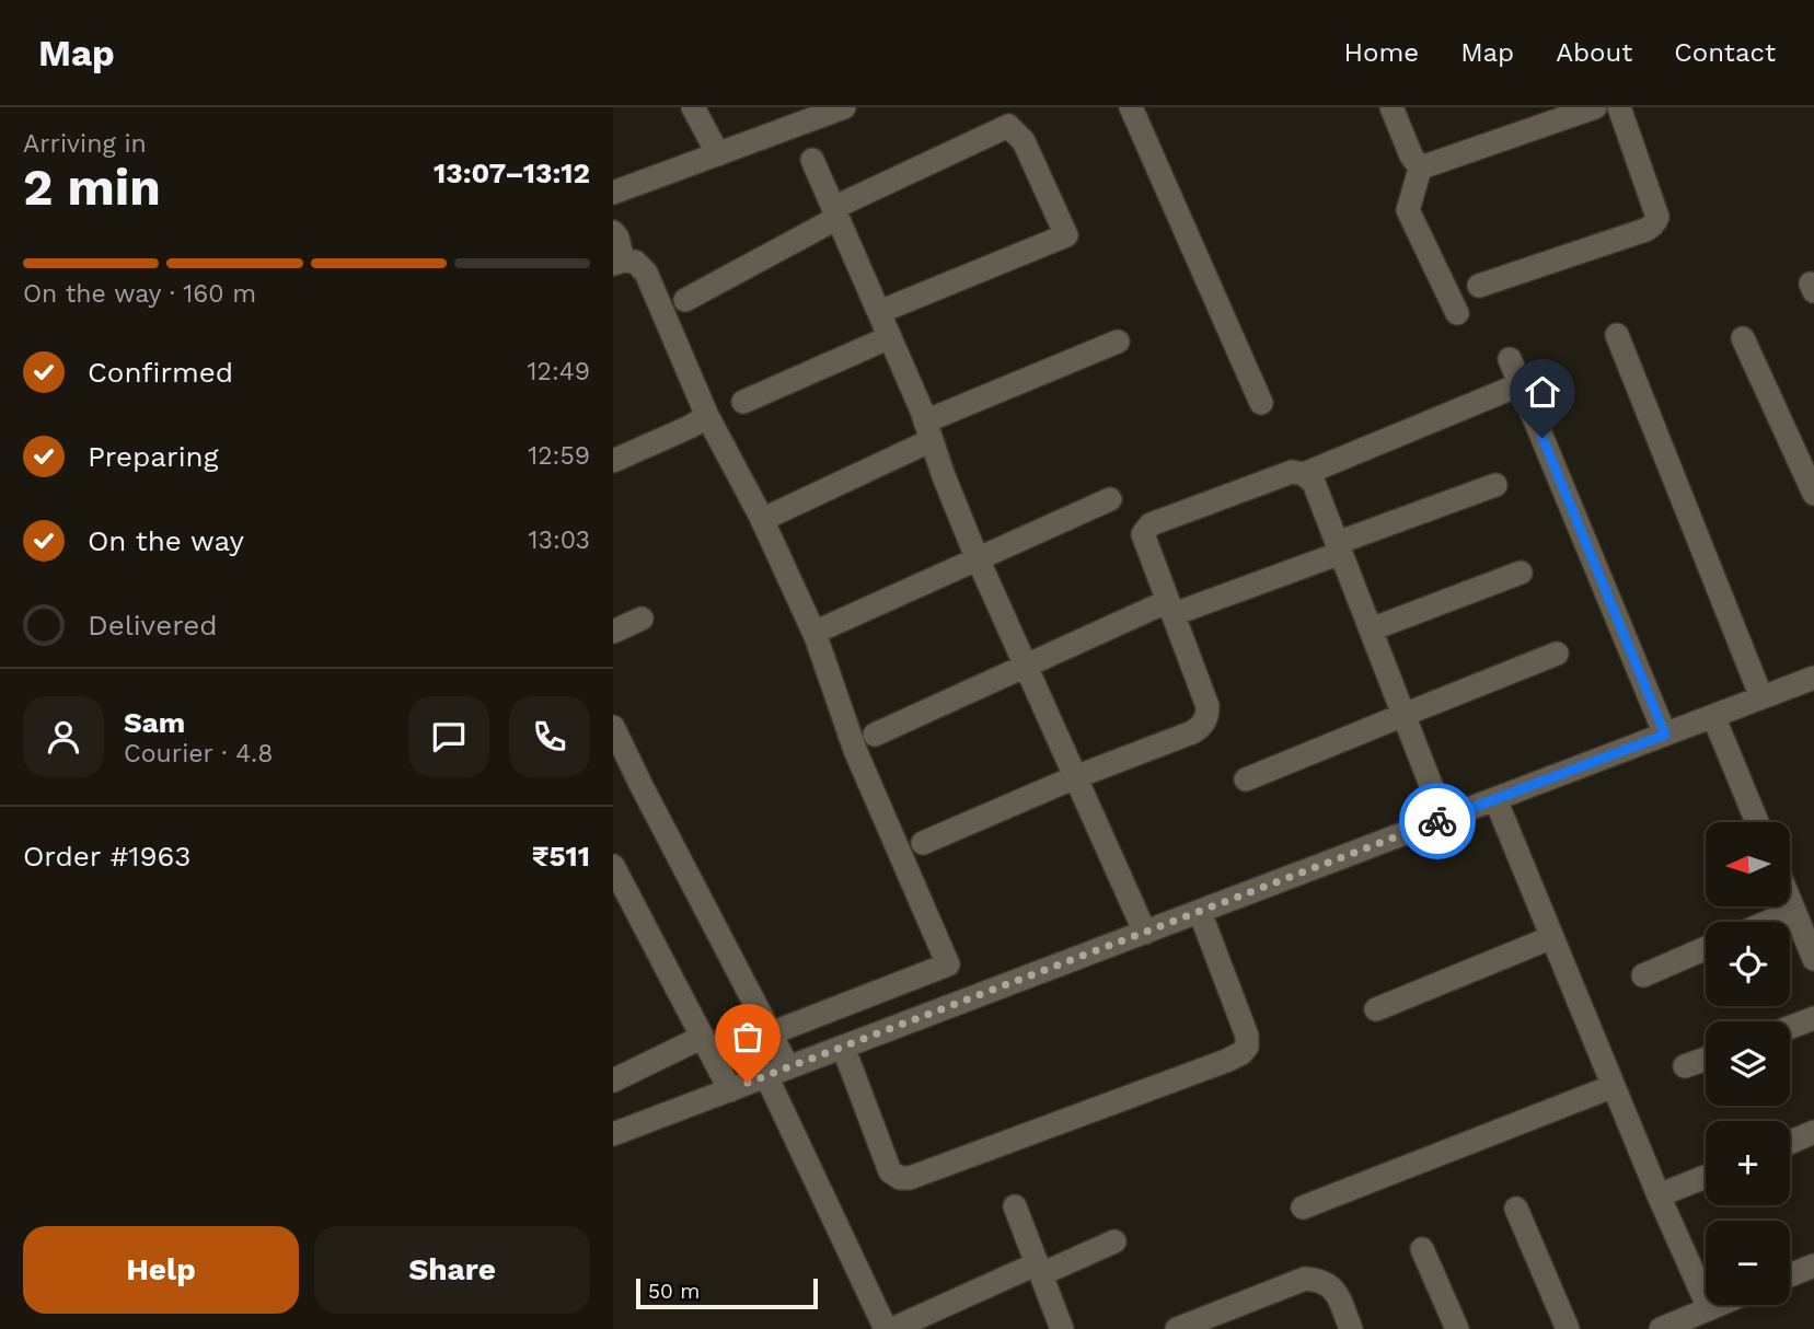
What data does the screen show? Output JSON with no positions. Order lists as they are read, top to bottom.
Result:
{
  "scale_bar": "50 m",
  "north": "left",
  "page": {
    "header": "Map",
    "nav": [
      "Home",
      "Map",
      "About",
      "Contact"
    ],
    "heading": ["2 min", "Arriving in", "13:07–13:12"],
    "panel": [
      "Sam",
      "Courier · 4.8",
      "Order #1963",
      "₹511"
    ],
    "bar": "On the way · 160 m",
    "list": [
      ["Confirmed", "12:49"],
      ["Preparing", "12:59"],
      ["On the way", "13:03"],
      "Delivered"
    ],
    "map_buttons": ["+", "−"],
    "buttons": ["Help", "Share"],
    "scale": "50 m"
  }
}
